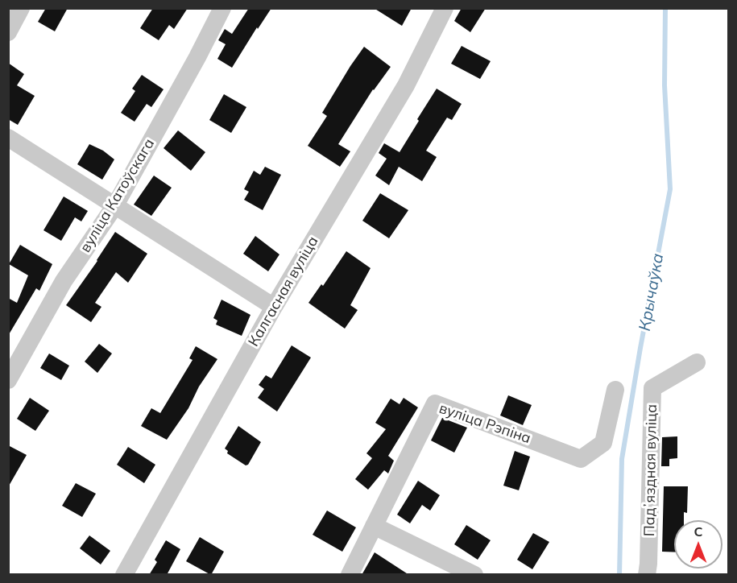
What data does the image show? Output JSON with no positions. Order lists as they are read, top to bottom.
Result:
{
  "streets": {
    "street": [
      "вуліца Катоўскага",
      "Калгасная вуліца",
      "вуліца Рэпіна",
      "Падʼяздная вуліца"
    ]
  },
  "water": ["Крычаўка"],
  "north": "top"
}
